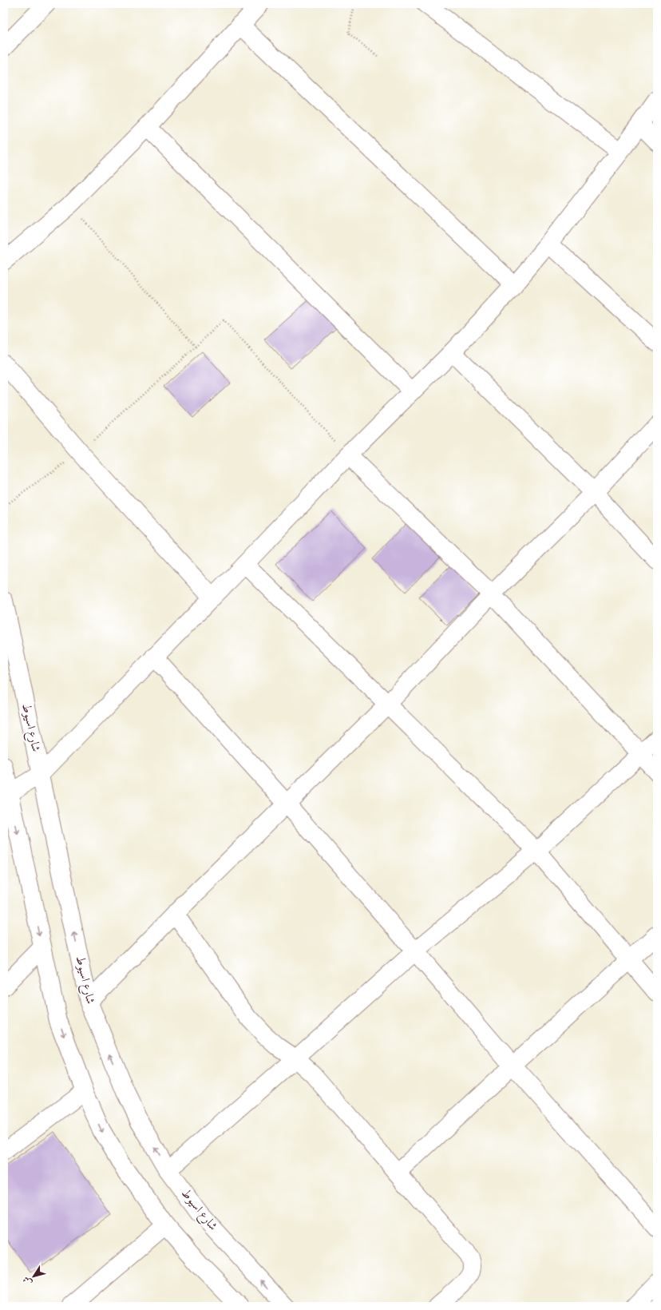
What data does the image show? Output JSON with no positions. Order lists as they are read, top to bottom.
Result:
{
  "streets": {
    "street": ["شارع اسيوط"]
  },
  "north": "bottom left"
}
